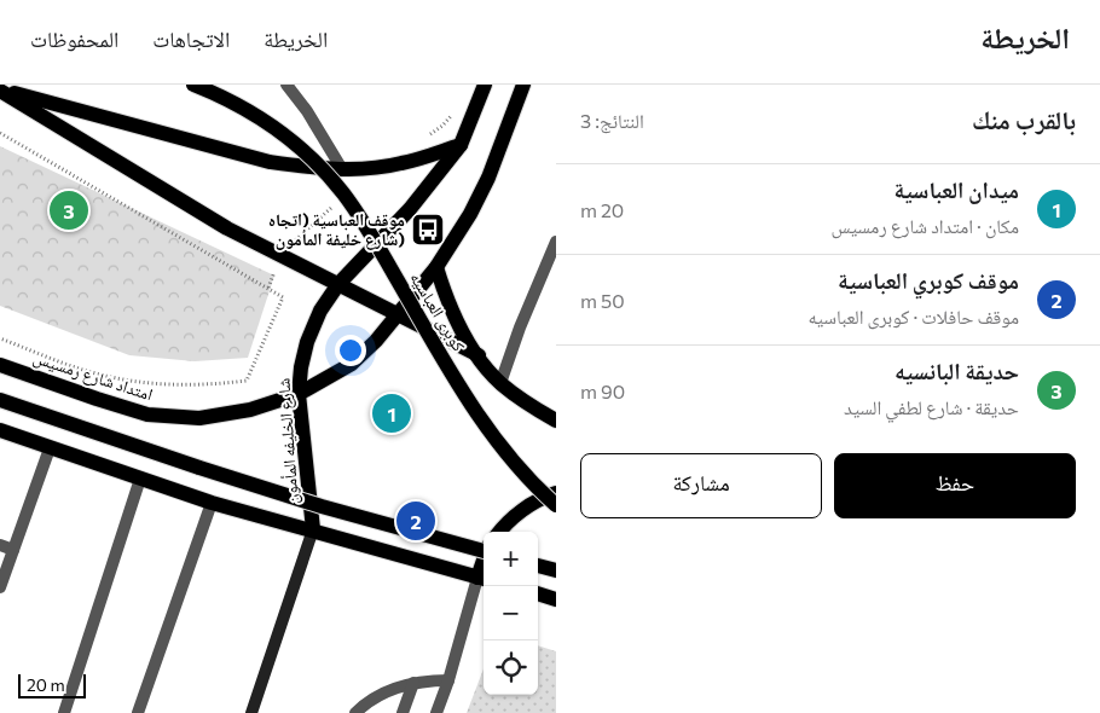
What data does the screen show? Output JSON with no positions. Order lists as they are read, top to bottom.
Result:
{
  "streets": {
    "main road": ["كوبرى العباسيه", "امتداد شارع رمسيس", "شارع الخليفه المأمون"]
  },
  "crossings": [
    ["امتداد شارع رمسيس", "شارع الخليفه المأمون"]
  ],
  "places": {
    "bus stop": ["موقف العباسية (اتجاه شارع خليفة المأمون)"]
  },
  "scale_bar": "20 m",
  "page": {
    "header": "الخريطة",
    "nav": ["الخريطة", "الاتجاهات", "المحفوظات"],
    "heading": ["بالقرب منك", "النتائج: 3"],
    "list": [
      {
        "mark": "1",
        "name": "ميدان العباسية",
        "note": "مكان · امتداد شارع رمسيس",
        "value": "20 m"
      },
      {
        "mark": "2",
        "name": "موقف كوبري العباسية",
        "note": "موقف حافلات · كوبرى العباسيه",
        "value": "50 m"
      },
      {
        "mark": "3",
        "name": "حديقة البانسيه",
        "note": "حديقة · شارع لطفي السيد",
        "value": "90 m"
      }
    ],
    "pins": ["3", "1", "2"],
    "buttons": ["حفظ", "مشاركة"],
    "map_buttons": ["+", "−"],
    "scale": "20 m"
  }
}
